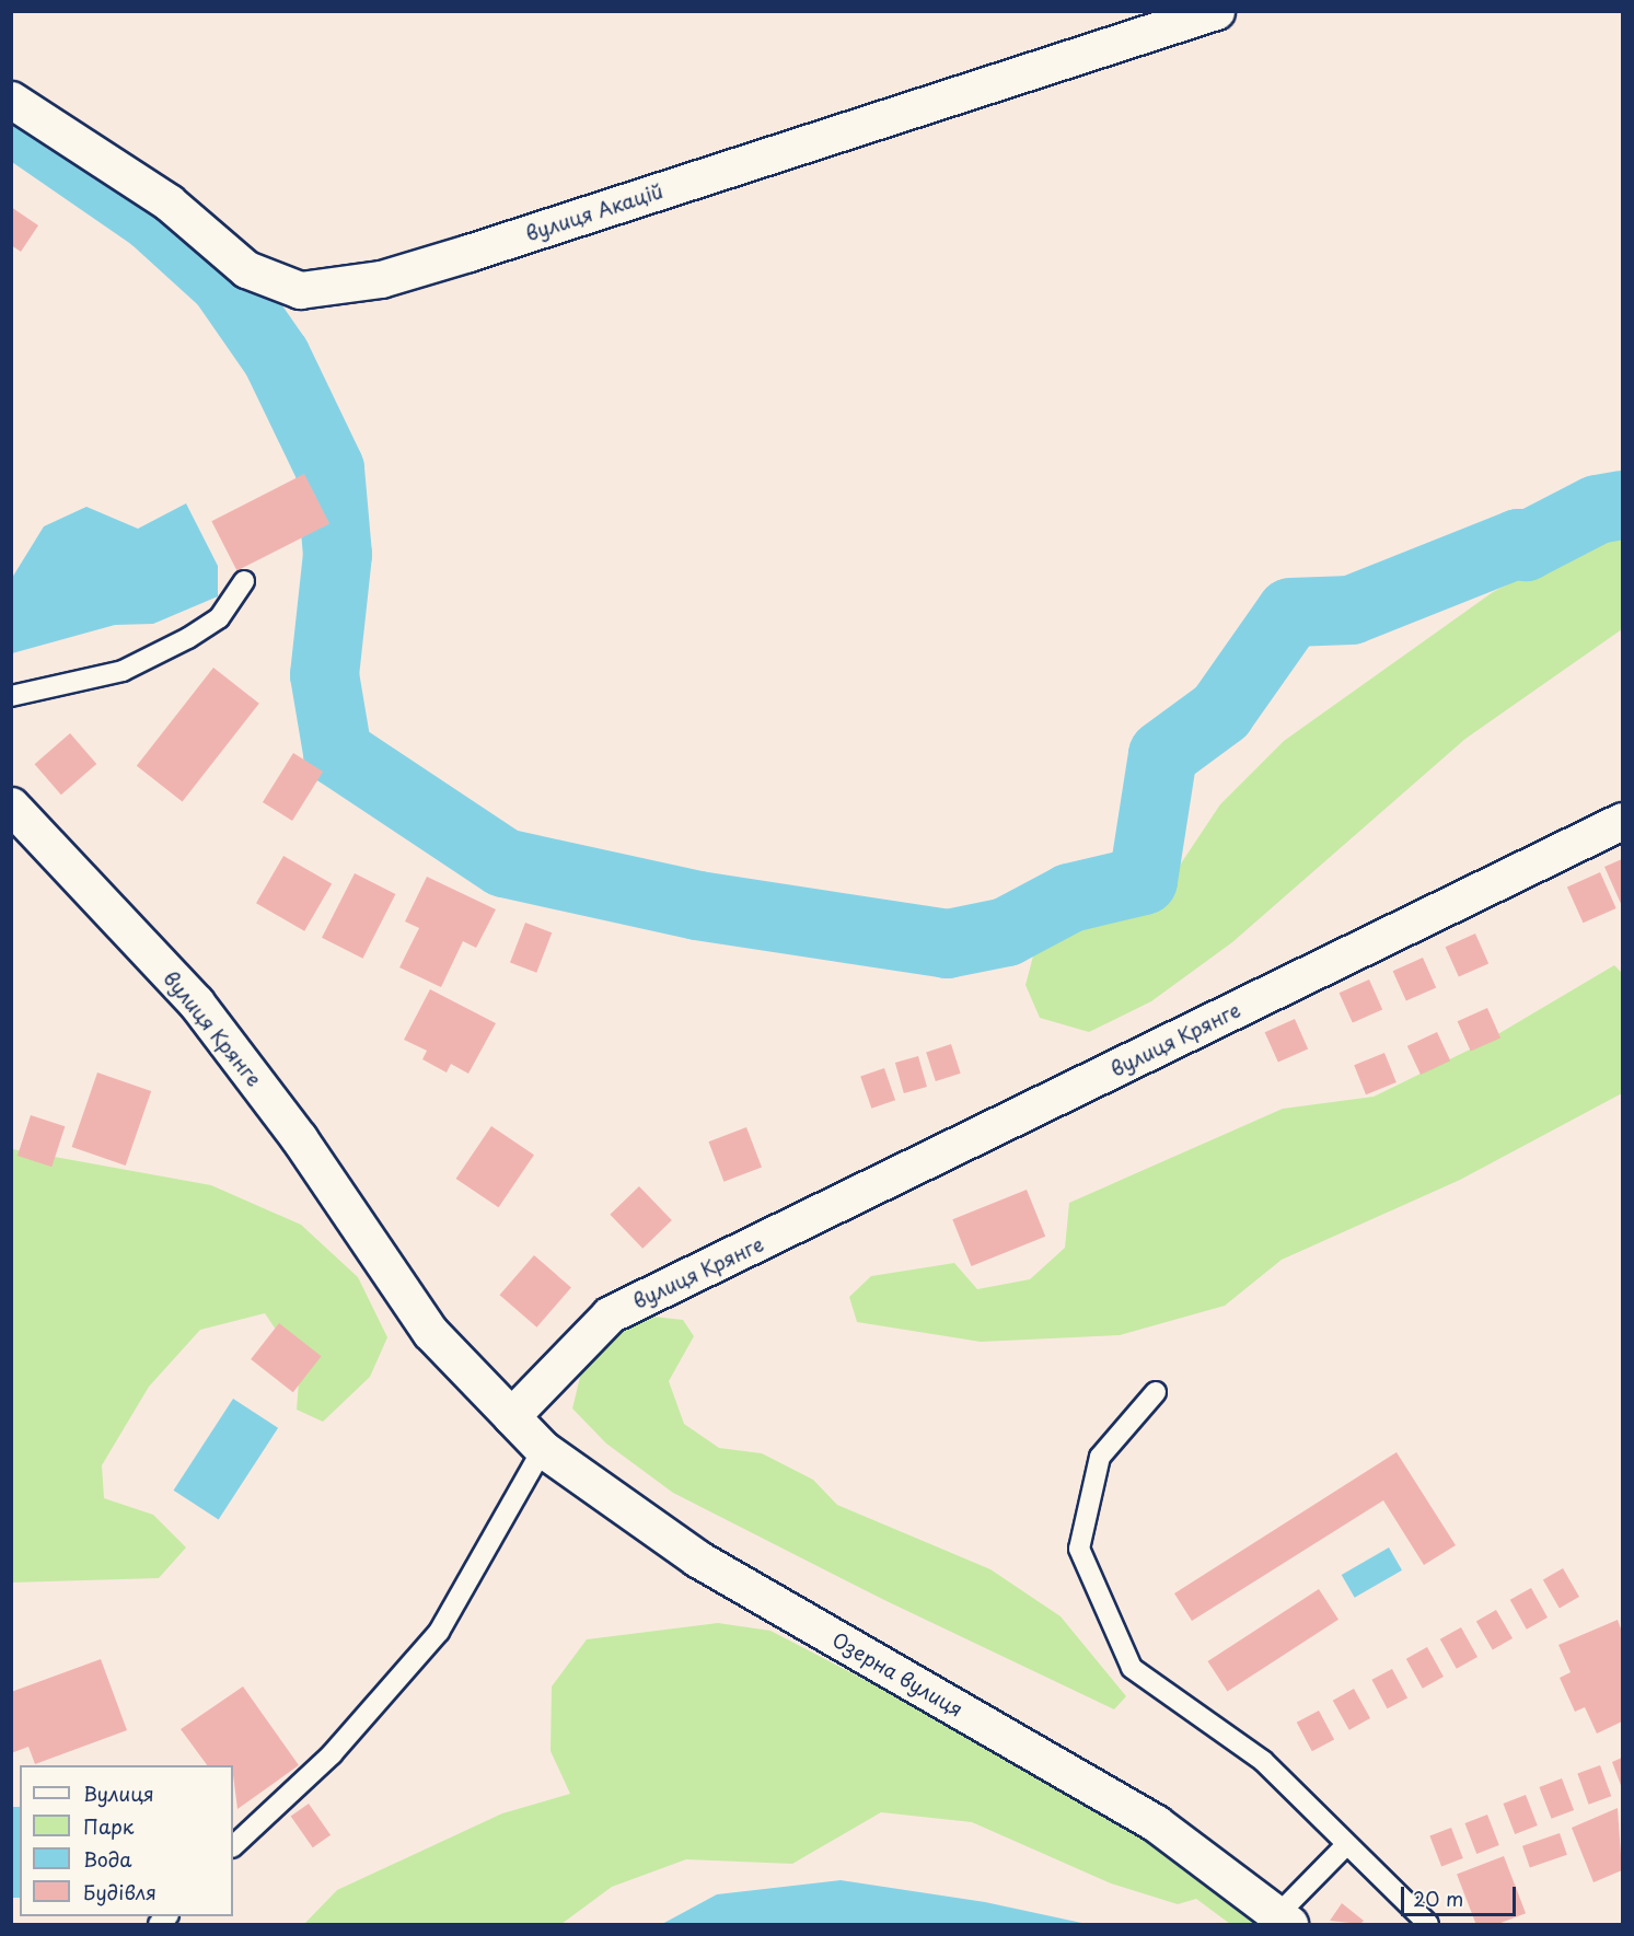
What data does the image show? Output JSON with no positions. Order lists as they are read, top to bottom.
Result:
{
  "streets": {
    "street": ["вулиця Акацій", "вулиця Крянге", "Озерна вулиця"]
  },
  "crossings": [
    ["вулиця Крянге", "Озерна вулиця"]
  ],
  "legend": [
    "Вулиця",
    "Парк",
    "Вода",
    "Будівля"
  ],
  "scale_bar": "20 m"
}
